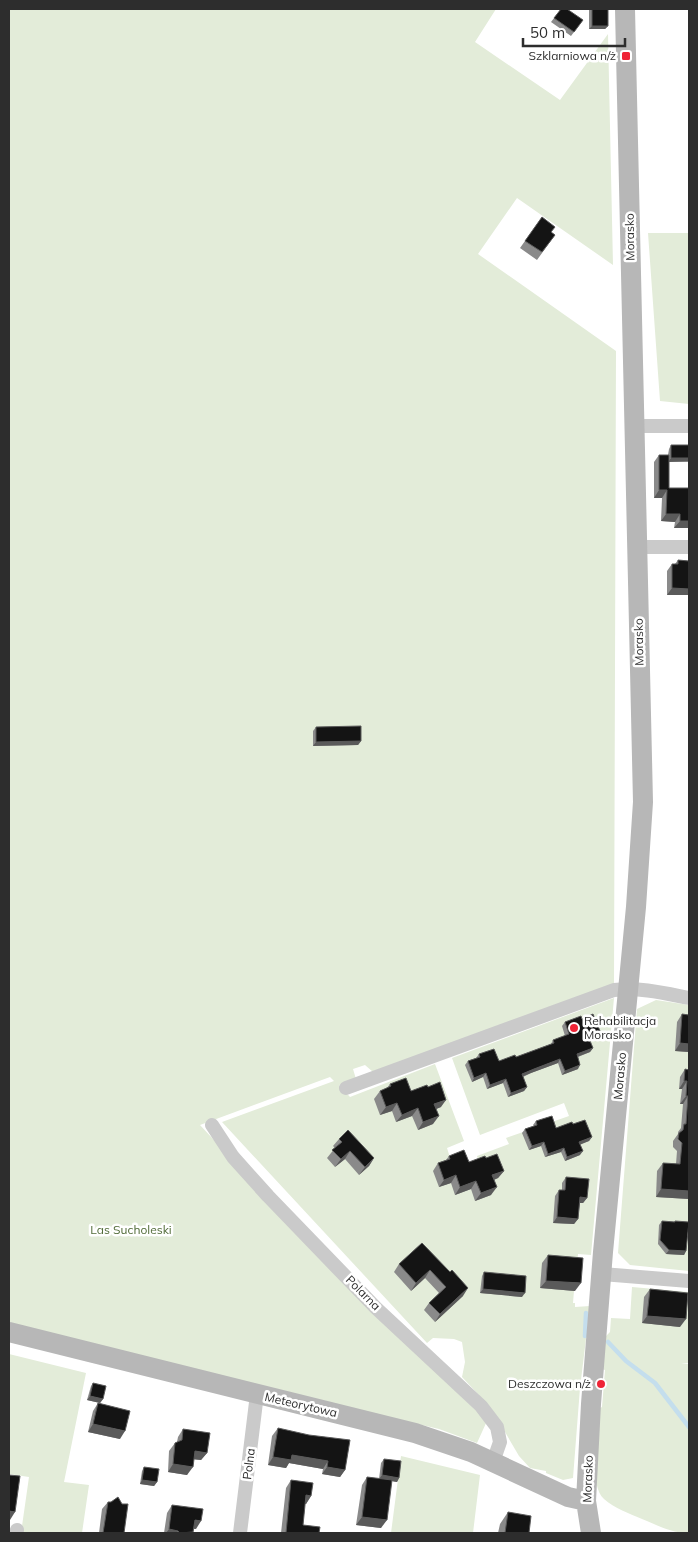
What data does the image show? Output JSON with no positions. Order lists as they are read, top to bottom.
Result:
{
  "streets": {
    "street": [
      "Morasko",
      "Polarna",
      "Meteorytowa",
      "Polna"
    ]
  },
  "crossings": [
    ["Morasko", "Meteorytowa"],
    ["Polarna", "Meteorytowa"],
    ["Meteorytowa", "Polna"]
  ],
  "parks": ["Las Sucholeski"],
  "places": {
    "transit": ["Szklarniowa n/ż"],
    "other": ["Rehabilitacja Morasko", "Deszczowa n/ż"]
  },
  "scale_bar": "50 m"
}
